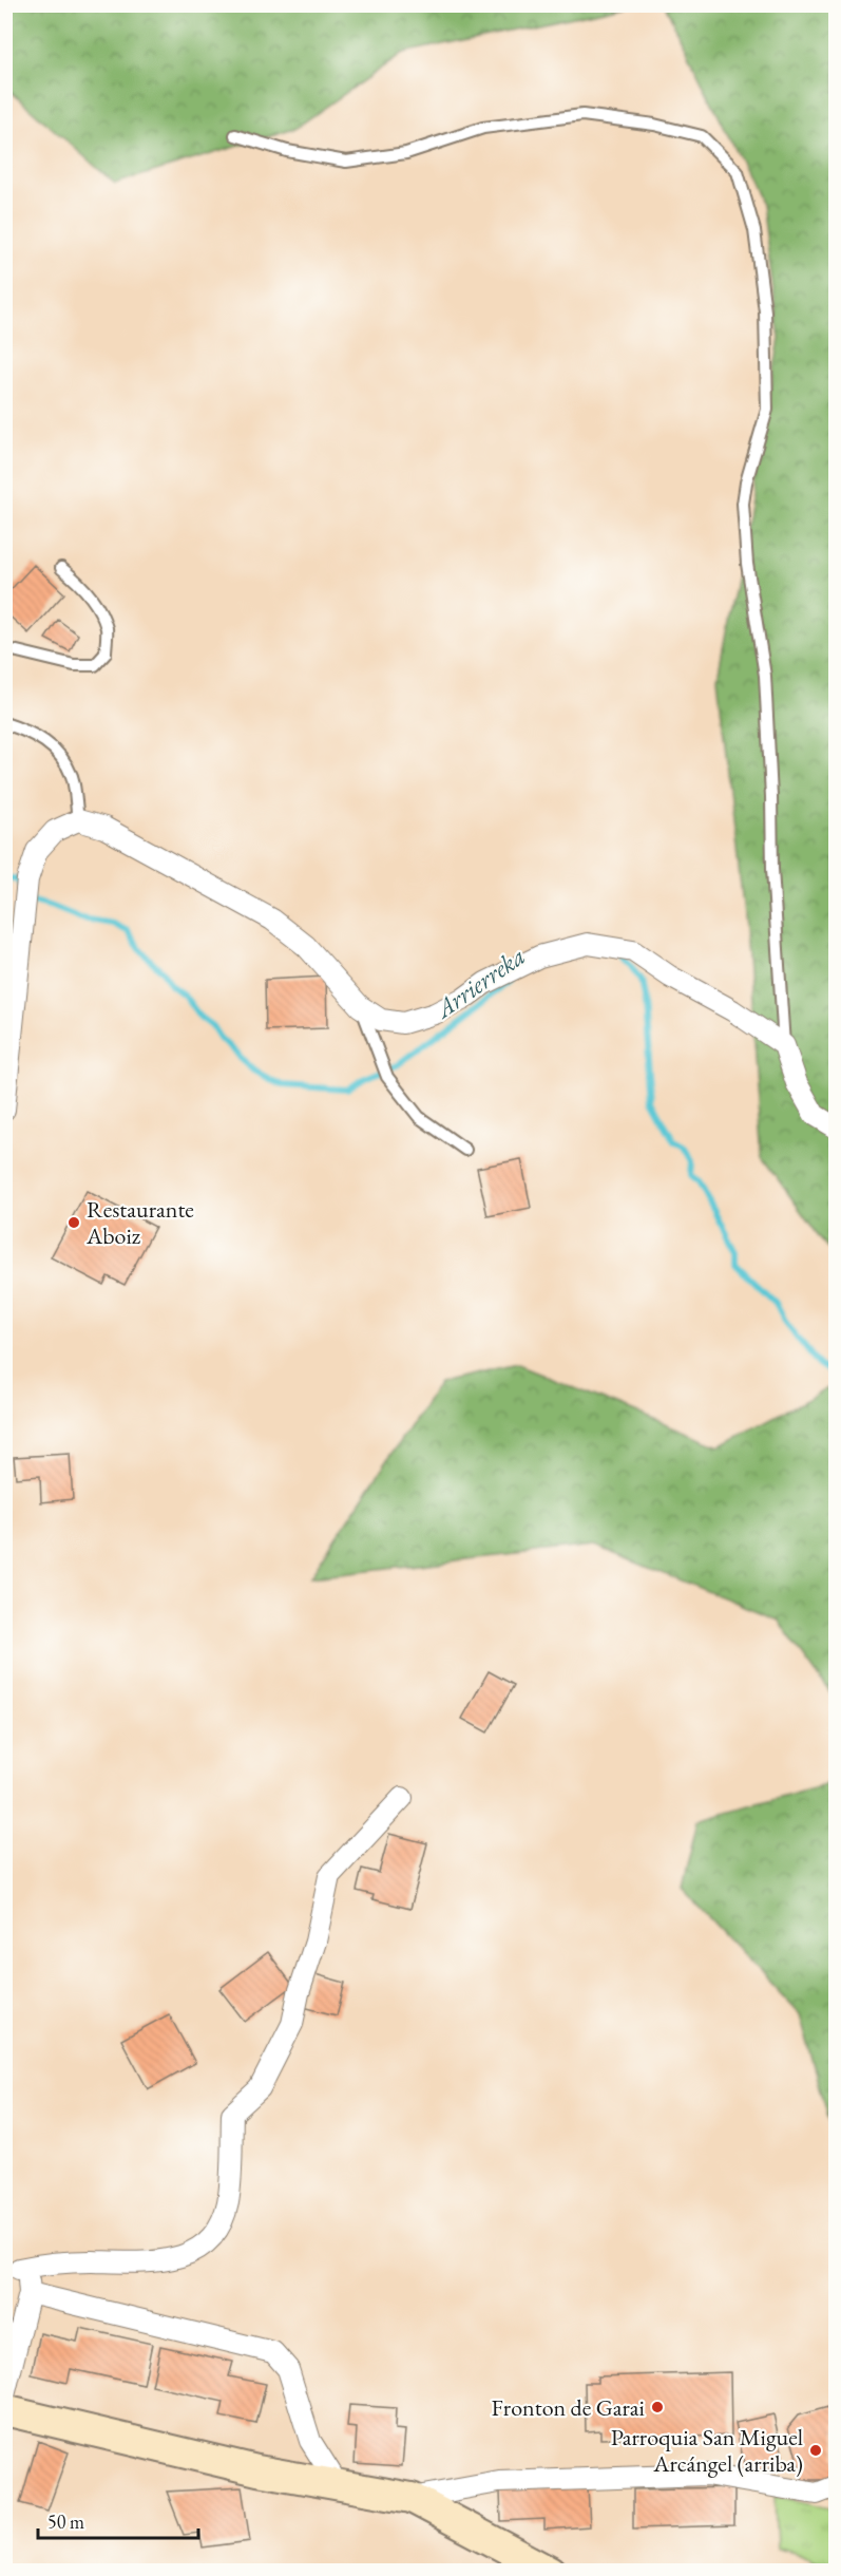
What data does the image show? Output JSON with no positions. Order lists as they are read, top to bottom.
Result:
{
  "water": ["Arrierreka"],
  "places": ["Restaurante Aboiz", "Fronton de Garai", "Parroquia San Miguel Arcángel (arriba)"],
  "scale_bar": "50 m"
}
